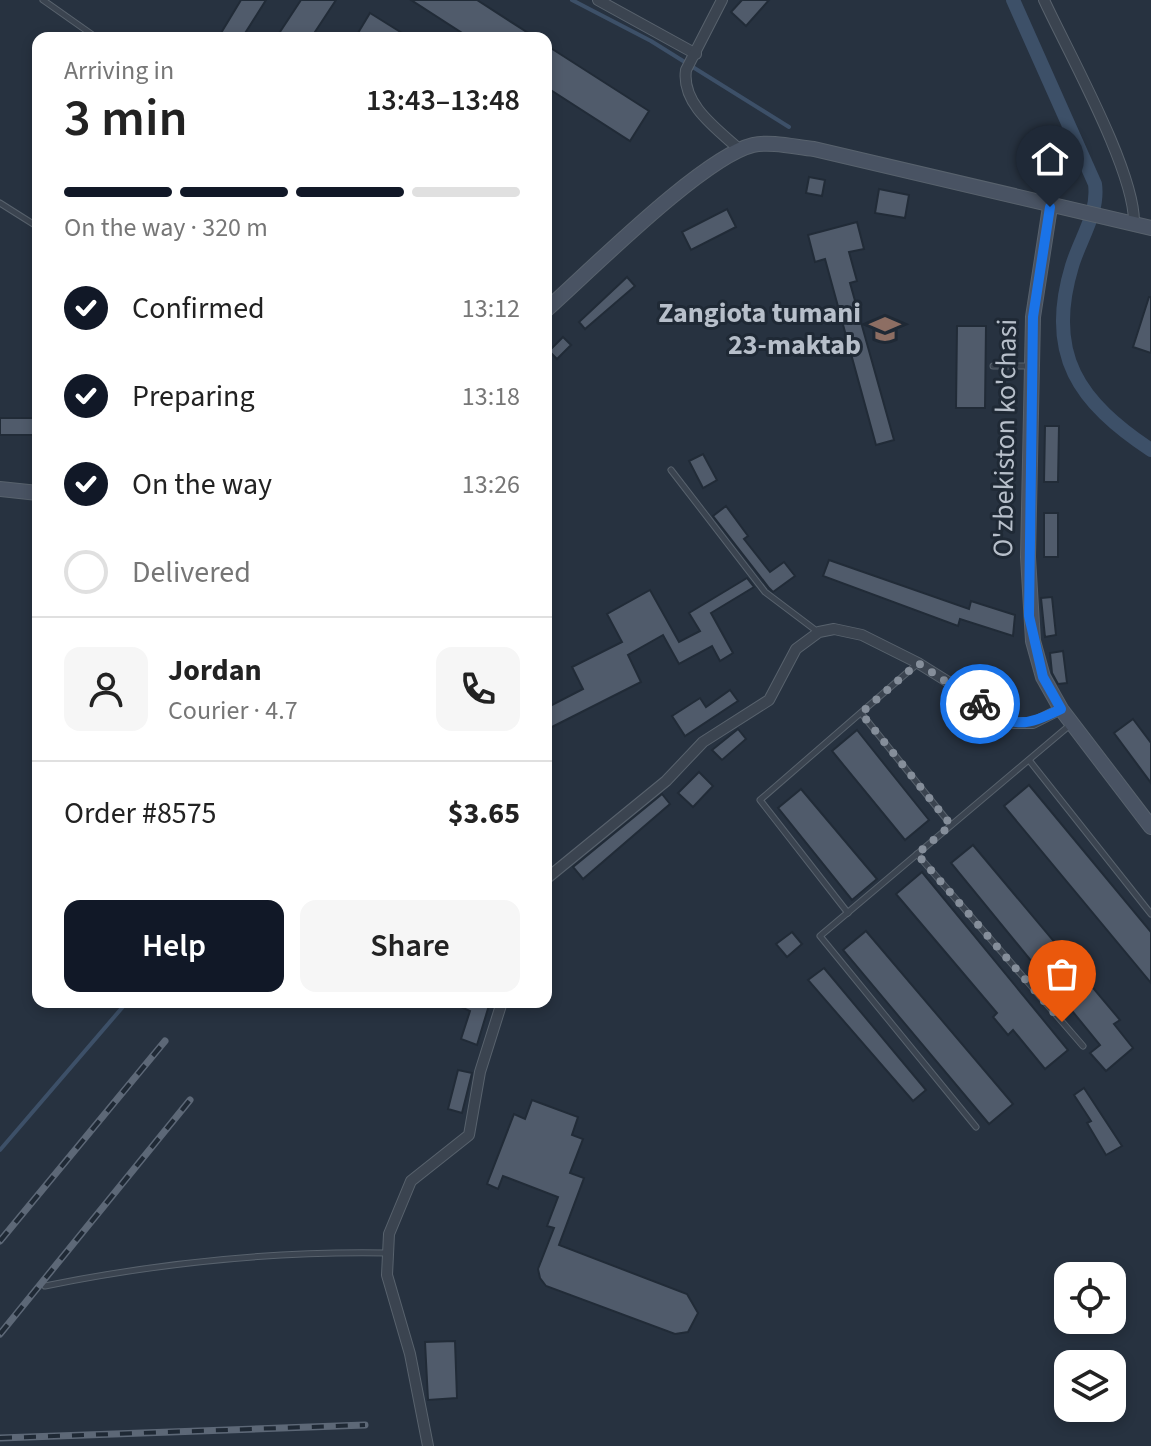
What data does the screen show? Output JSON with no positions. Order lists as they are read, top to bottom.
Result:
{
  "streets": {
    "main road": ["O'zbekiston ko'chasi"]
  },
  "places": {
    "school or university": ["Zangiota tumani 23-maktab"]
  },
  "page": {
    "heading": ["3 min", "Arriving in", "13:43–13:48"],
    "panel": [
      "Jordan",
      "Courier · 4.7",
      "Order #8575",
      "$3.65"
    ],
    "bar": "On the way · 320 m",
    "list": [
      ["Confirmed", "13:12"],
      ["Preparing", "13:18"],
      ["On the way", "13:26"],
      "Delivered"
    ],
    "buttons": ["Help", "Share"]
  }
}
